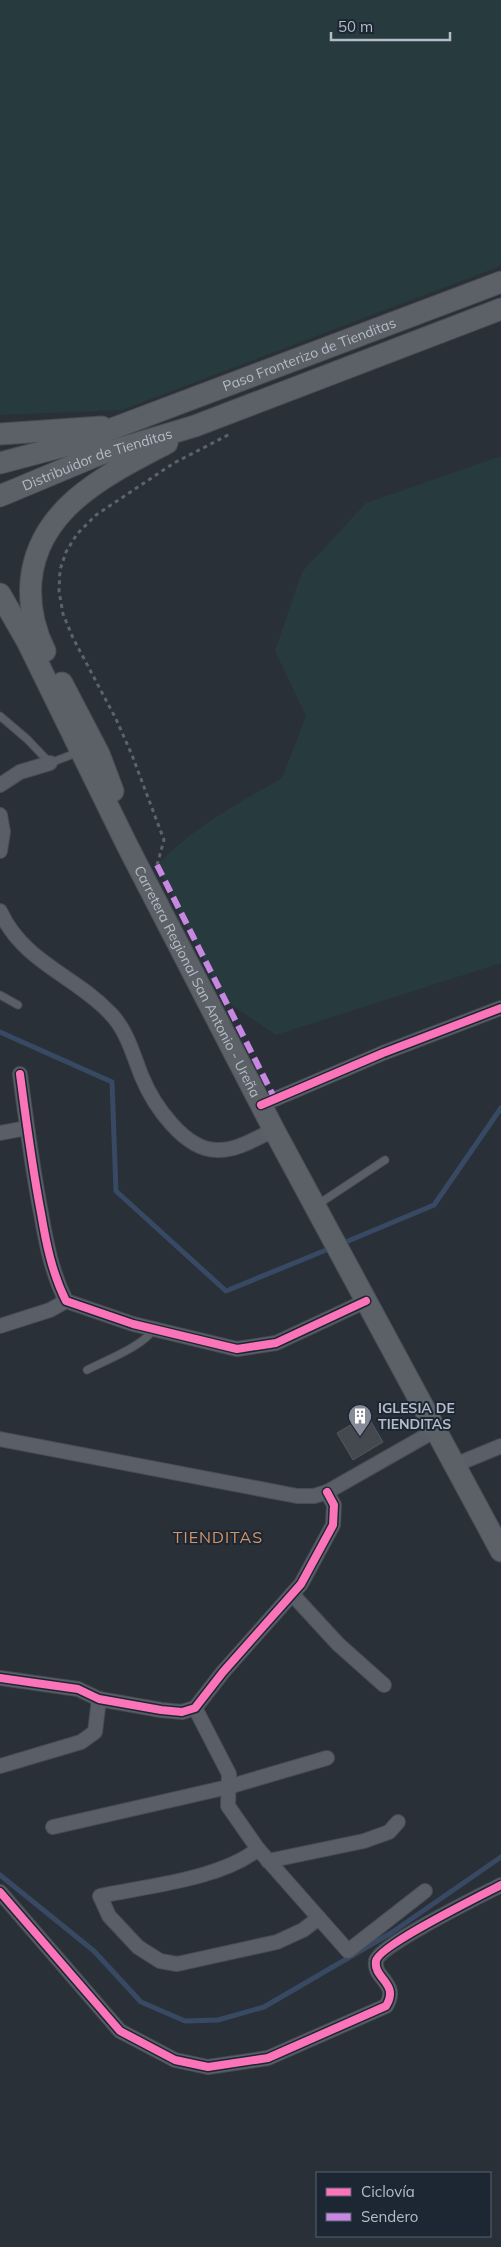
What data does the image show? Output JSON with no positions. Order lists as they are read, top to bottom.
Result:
{
  "streets": {
    "main road": ["Paso Fronterizo de Tienditas", "Distribuidor de Tienditas", "Carretera Regional San Antonio - Ureña"]
  },
  "crossings": [
    ["Paso Fronterizo de Tienditas", "Distribuidor de Tienditas"]
  ],
  "districts": ["TIENDITAS"],
  "places": {
    "building": ["IGLESIA DE TIENDITAS"]
  },
  "legend": ["Ciclovía", "Sendero"],
  "scale_bar": "50 m"
}
